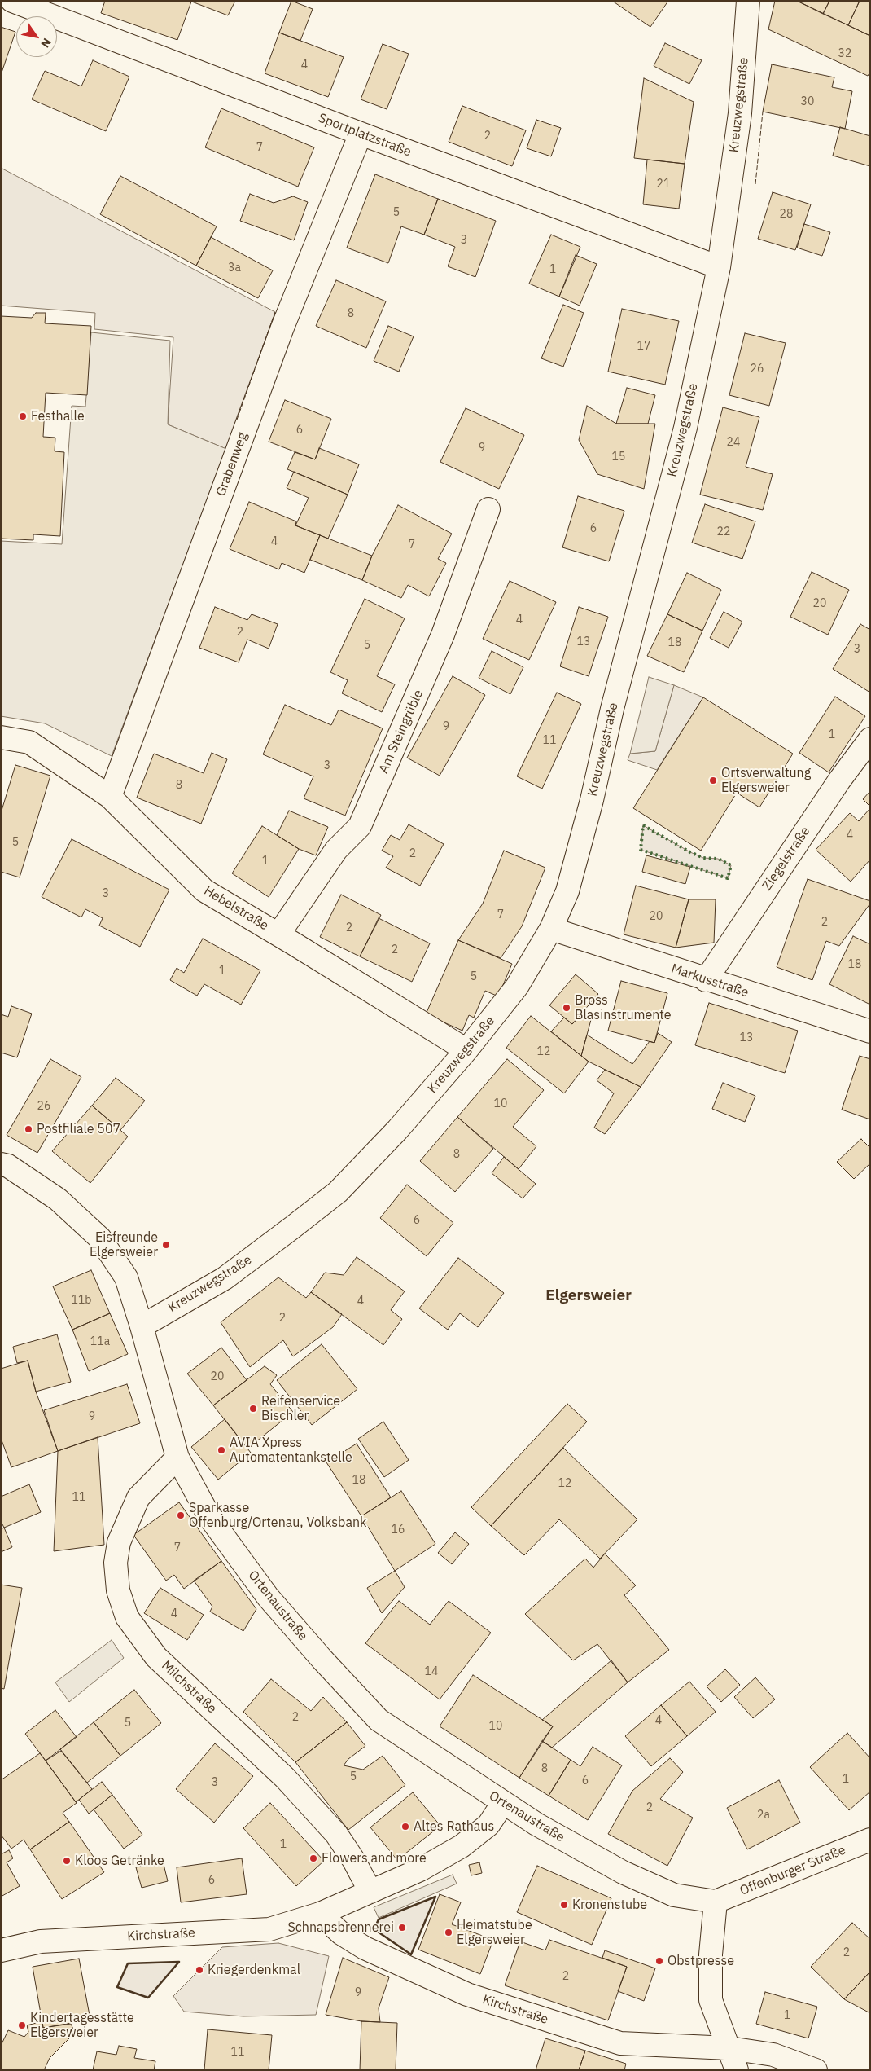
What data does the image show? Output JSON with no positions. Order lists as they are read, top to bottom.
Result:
{
  "streets": {
    "street": [
      "Kreuzwegstraße",
      "Sportplatzstraße",
      "Grabenweg",
      "Am Steingrüble",
      "Ziegelstraße",
      "Hebelstraße",
      "Markusstraße",
      "Ortenaustraße",
      "Milchstraße",
      "Offenburger Straße",
      "Kirchstraße"
    ]
  },
  "crossings": [
    ["Kreuzwegstraße", "Sportplatzstraße"],
    ["Kreuzwegstraße", "Hebelstraße"],
    ["Kreuzwegstraße", "Markusstraße"],
    ["Kreuzwegstraße", "Ortenaustraße"],
    ["Sportplatzstraße", "Grabenweg"],
    ["Grabenweg", "Hebelstraße"],
    ["Am Steingrüble", "Hebelstraße"],
    ["Ziegelstraße", "Markusstraße"],
    ["Ortenaustraße", "Milchstraße"],
    ["Ortenaustraße", "Offenburger Straße"],
    ["Ortenaustraße", "Kirchstraße"],
    ["Milchstraße", "Kirchstraße"]
  ],
  "districts": ["Elgersweier"],
  "places": [
    "Festhalle",
    "Ortsverwaltung Elgersweier",
    "Bross Blasinstrumente",
    "Postfiliale 507",
    "Eisfreunde Elgersweier",
    "Reifenservice Bischler",
    "AVIA Xpress Automatentankstelle",
    "Sparkasse Offenburg/Ortenau, Volksbank",
    "Altes Rathaus",
    "Flowers and more",
    "Kloos Getränke",
    "Kronenstube",
    "Schnapsbrennerei",
    "Heimatstube Elgersweier",
    "Obstpresse",
    "Kriegerdenkmal",
    "Kindertagesstätte Elgersweier"
  ],
  "house_numbers": [
    "32",
    "4",
    "30",
    "2",
    "7",
    "21",
    "5",
    "28",
    "3",
    "3a",
    "1",
    "8",
    "17",
    "26",
    "6",
    "24",
    "9",
    "15",
    "6",
    "22",
    "4",
    "7",
    "20",
    "4",
    "2",
    "13",
    "18",
    "5",
    "3",
    "9",
    "1",
    "11",
    "3",
    "8",
    "4",
    "5",
    "2",
    "1",
    "3",
    "7",
    "20",
    "2",
    "2",
    "2",
    "18",
    "1",
    "5",
    "13",
    "12",
    "10",
    "26",
    "8",
    "6",
    "11b",
    "4",
    "2",
    "11a",
    "20",
    "9",
    "18",
    "12",
    "11",
    "16",
    "7",
    "4",
    "14",
    "2",
    "4",
    "5",
    "10",
    "8",
    "5",
    "1",
    "6",
    "3",
    "2",
    "2a",
    "1",
    "6",
    "2",
    "2",
    "9",
    "1",
    "11"
  ],
  "north": "bottom right"
}
